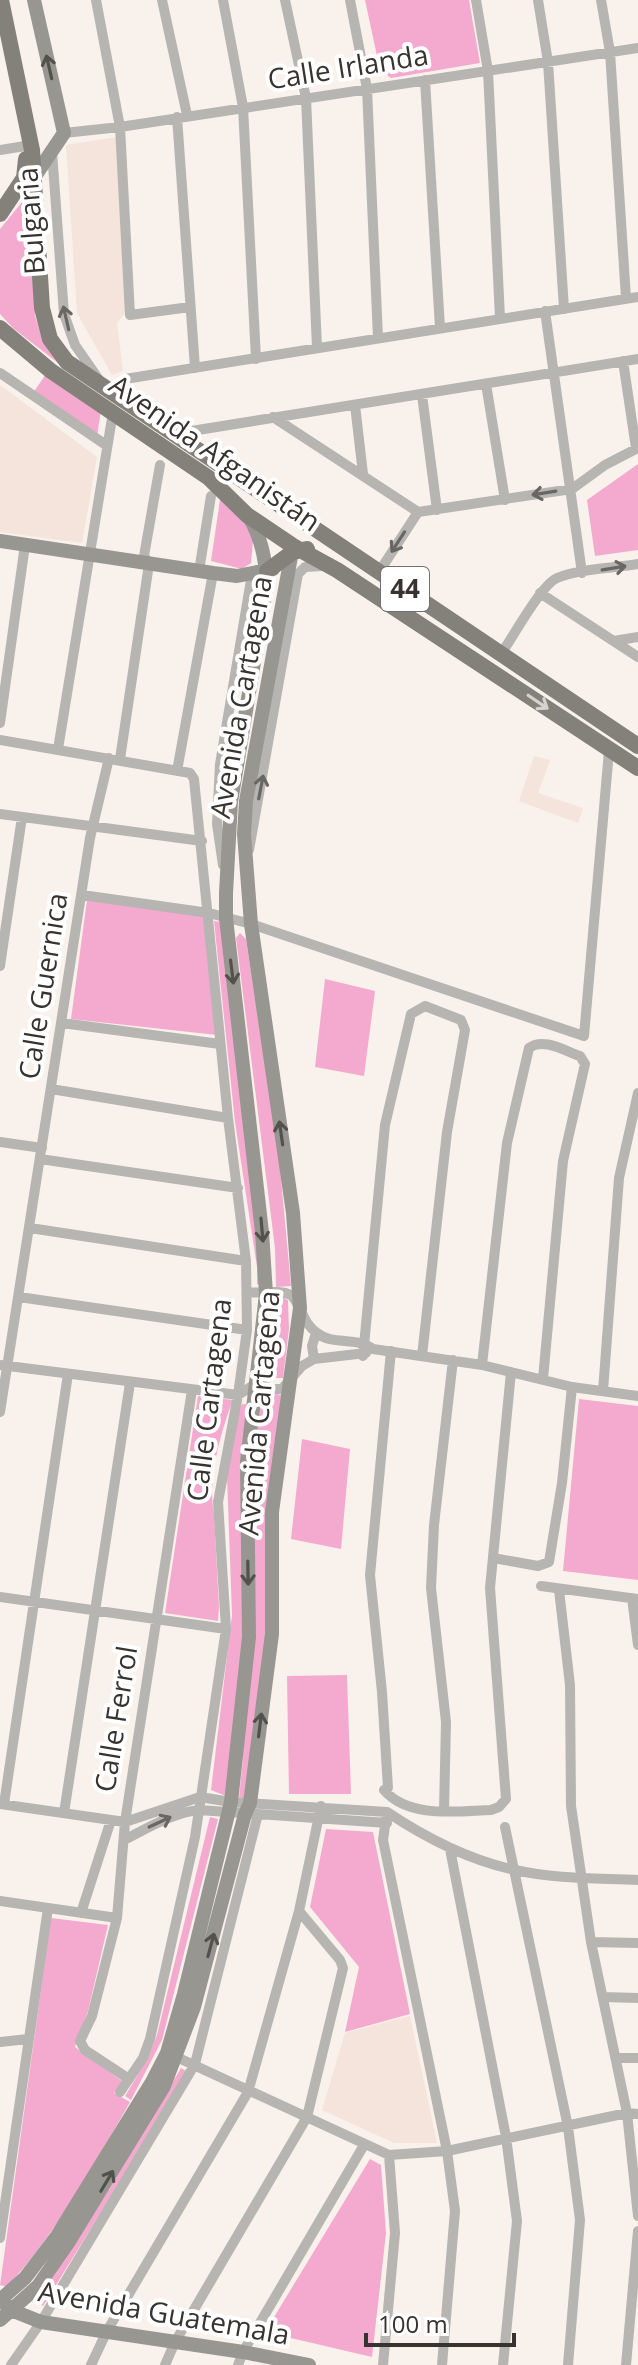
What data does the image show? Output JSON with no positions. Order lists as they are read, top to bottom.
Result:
{
  "streets": {
    "main road": ["Avenida Afganistán", "44"],
    "street": [
      "Calle Irlanda",
      "Bulgaria",
      "Avenida Cartagena",
      "Calle Guernica",
      "Calle Cartagena",
      "Calle Ferrol",
      "Avenida Guatemala"
    ]
  },
  "crossings": [
    ["Calle Irlanda", "Bulgaria"],
    ["Bulgaria", "Avenida Afganistán"],
    ["Bulgaria", "44"],
    ["Avenida Afganistán", "44"],
    ["Avenida Afganistán", "Avenida Cartagena"],
    ["Avenida Cartagena", "Avenida Guatemala"],
    ["Calle Cartagena", "Calle Ferrol"]
  ],
  "scale_bar": "100 m"
}
